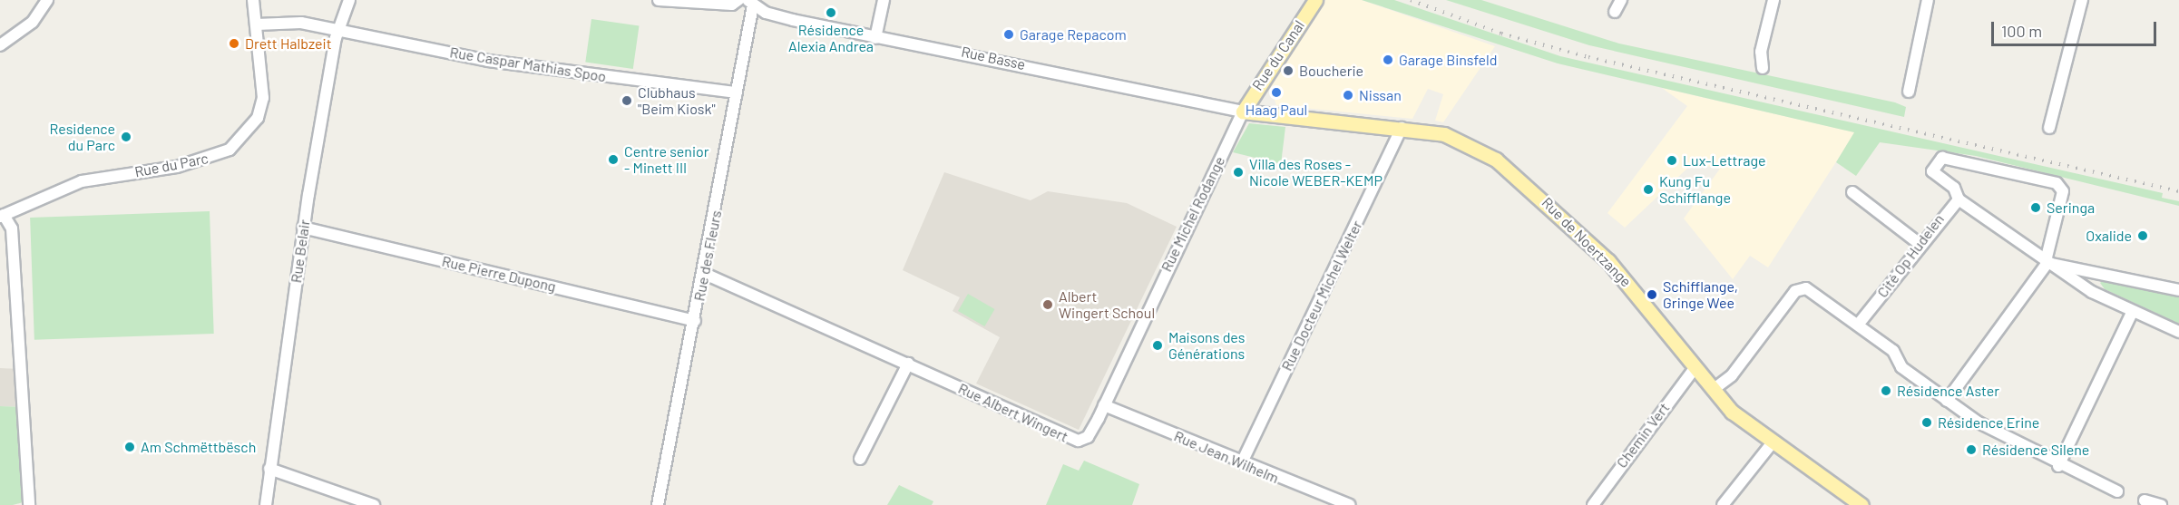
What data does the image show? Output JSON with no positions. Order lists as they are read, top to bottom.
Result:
{
  "streets": {
    "main road": ["Rue du Canal", "Rue de Noertzange"],
    "street": [
      "Rue Basse",
      "Rue Caspar Mathias Spoo",
      "Rue du Parc",
      "Rue Michel Rodange",
      "Rue Belair",
      "Rue des Fleurs",
      "Cité Op Hudelen",
      "Rue Pierre Dupong",
      "Rue Docteur Michel Welter",
      "Rue Albert Wingert",
      "Chemin Vert",
      "Rue Jean Wilhelm"
    ]
  },
  "crossings": [
    ["Rue du Canal", "Rue Basse"],
    ["Rue du Canal", "Rue Michel Rodange"],
    ["Rue du Canal", "Rue de Noertzange"],
    ["Rue Basse", "Rue Michel Rodange"],
    ["Rue Basse", "Rue de Noertzange"],
    ["Rue Basse", "Rue des Fleurs"],
    ["Rue Caspar Mathias Spoo", "Rue du Parc"],
    ["Rue Caspar Mathias Spoo", "Rue Belair"],
    ["Rue Caspar Mathias Spoo", "Rue des Fleurs"],
    ["Rue Michel Rodange", "Rue de Noertzange"],
    ["Rue Michel Rodange", "Rue Albert Wingert"],
    ["Rue Michel Rodange", "Rue Jean Wilhelm"],
    ["Rue de Noertzange", "Rue Docteur Michel Welter"],
    ["Rue de Noertzange", "Chemin Vert"],
    ["Rue Belair", "Rue Pierre Dupong"],
    ["Rue des Fleurs", "Rue Pierre Dupong"],
    ["Rue des Fleurs", "Rue Albert Wingert"],
    ["Rue Docteur Michel Welter", "Rue Jean Wilhelm"],
    ["Rue Albert Wingert", "Rue Jean Wilhelm"]
  ],
  "places": [
    "Résidence Alexia Andrea",
    "Garage Repacom",
    "Drett Halbzeit",
    "Garage Binsfeld",
    "Boucherie",
    "Haag Paul",
    "Nissan",
    "Clubhaus \"Beim Kiosk\"",
    "Residence du Parc",
    "Centre senior - Minett III",
    "Lux-Lettrage",
    "Villa des Roses - Nicole WEBER-KEMP",
    "Kung Fu Schifflange",
    "Seringa",
    "Oxalide",
    "Schifflange, Gringe Wee",
    "Albert Wingert Schoul",
    "Maisons des Générations",
    "Résidence Aster",
    "Résidence Erine",
    "Am Schmëttbësch",
    "Résidence Silene"
  ],
  "scale_bar": "100 m"
}
